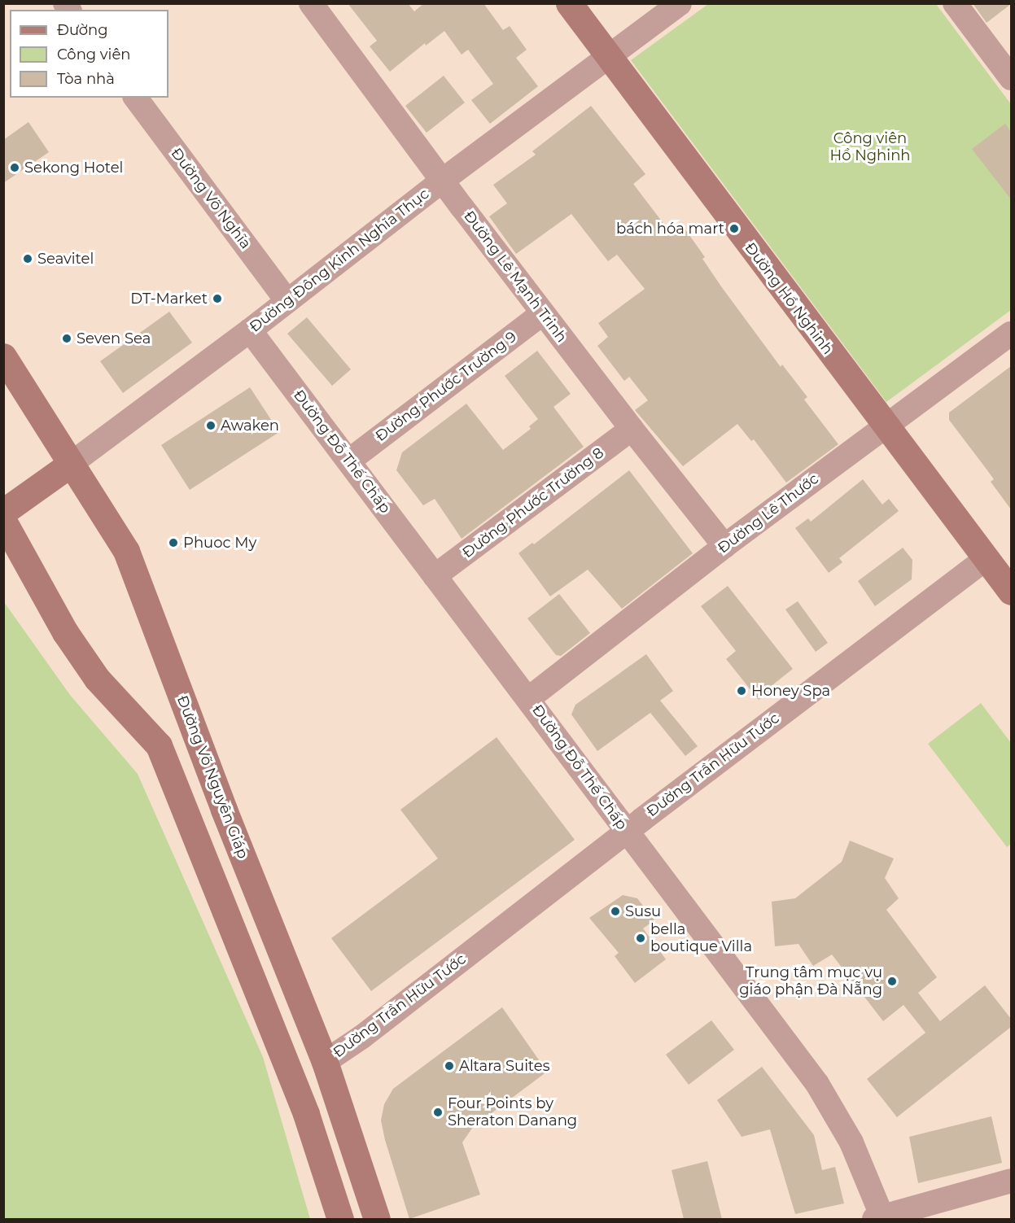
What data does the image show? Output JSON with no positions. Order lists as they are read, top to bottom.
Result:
{
  "streets": {
    "main road": ["Đường Hồ Nghinh", "Đường Võ Nguyên Giáp"],
    "street": [
      "Đường Võ Nghĩa",
      "Đường Đông Kinh Nghĩa Thục",
      "Đường Lê Mạnh Trinh",
      "Đường Phước Trường 9",
      "Đường Đỗ Thế Chấp",
      "Đường Phước Trường 8",
      "Đường Lê Thước",
      "Đường Trần Hữu Tước"
    ]
  },
  "crossings": [
    ["Đường Võ Nghĩa", "Đường Đông Kinh Nghĩa Thục"],
    ["Đường Đông Kinh Nghĩa Thục", "Đường Lê Mạnh Trinh"],
    ["Đường Đông Kinh Nghĩa Thục", "Đường Hồ Nghinh"],
    ["Đường Đông Kinh Nghĩa Thục", "Đường Đỗ Thế Chấp"],
    ["Đường Đông Kinh Nghĩa Thục", "Đường Võ Nguyên Giáp"],
    ["Đường Lê Mạnh Trinh", "Đường Phước Trường 9"],
    ["Đường Lê Mạnh Trinh", "Đường Phước Trường 8"],
    ["Đường Lê Mạnh Trinh", "Đường Lê Thước"],
    ["Đường Hồ Nghinh", "Đường Lê Thước"],
    ["Đường Hồ Nghinh", "Đường Trần Hữu Tước"],
    ["Đường Phước Trường 9", "Đường Đỗ Thế Chấp"],
    ["Đường Đỗ Thế Chấp", "Đường Phước Trường 8"],
    ["Đường Đỗ Thế Chấp", "Đường Lê Thước"],
    ["Đường Đỗ Thế Chấp", "Đường Trần Hữu Tước"],
    ["Đường Trần Hữu Tước", "Đường Võ Nguyên Giáp"]
  ],
  "parks": ["Công viên Hồ Nghinh"],
  "places": [
    "Sekong Hotel",
    "bách hóa mart",
    "Seavitel",
    "DT-Market",
    "Seven Sea",
    "Awaken",
    "Phuoc My",
    "Honey Spa",
    "Susu",
    "bella boutique Villa",
    "Trung tâm mục vụ giáo phận Đà Nẵng",
    "Altara Suites",
    "Four Points by Sheraton Danang"
  ],
  "legend": ["Đường", "Công viên", "Tòa nhà"]
}
